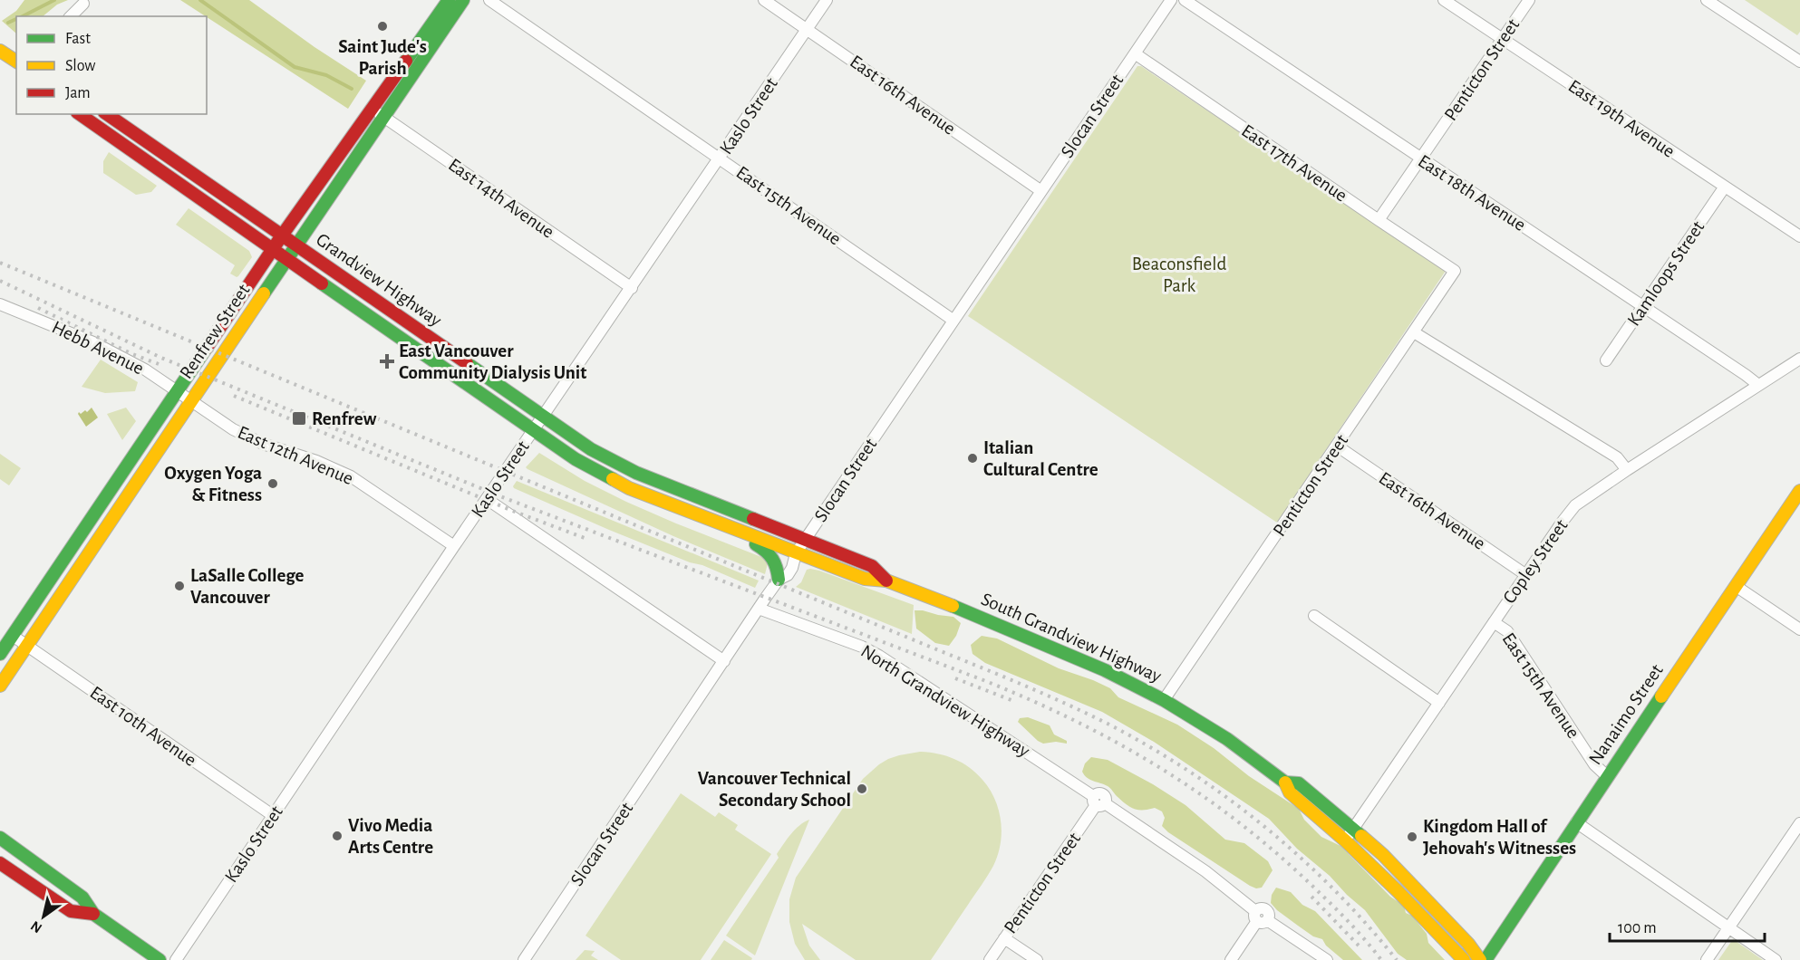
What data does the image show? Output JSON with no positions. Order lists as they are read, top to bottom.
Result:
{
  "streets": {
    "main road": [
      "Grandview Highway",
      "Renfrew Street",
      "South Grandview Highway",
      "Nanaimo Street"
    ],
    "street": [
      "Penticton Street",
      "East 16th Avenue",
      "Kaslo Street",
      "Slocan Street",
      "East 19th Avenue",
      "East 17th Avenue",
      "East 18th Avenue",
      "East 14th Avenue",
      "East 15th Avenue",
      "Kamloops Street",
      "Hebb Avenue",
      "East 12th Avenue",
      "Copley Street",
      "North Grandview Highway",
      "East 10th Avenue"
    ]
  },
  "crossings": [
    ["Penticton Street", "East 16th Avenue"],
    ["Penticton Street", "East 19th Avenue"],
    ["Penticton Street", "East 17th Avenue"],
    ["Penticton Street", "East 18th Avenue"],
    ["Penticton Street", "South Grandview Highway"],
    ["Penticton Street", "North Grandview Highway"],
    ["East 16th Avenue", "Kaslo Street"],
    ["East 16th Avenue", "Slocan Street"],
    ["East 16th Avenue", "Copley Street"],
    ["Kaslo Street", "East 14th Avenue"],
    ["Kaslo Street", "East 15th Avenue"],
    ["Kaslo Street", "Grandview Highway"],
    ["Kaslo Street", "East 12th Avenue"],
    ["Kaslo Street", "East 10th Avenue"],
    ["Slocan Street", "East 17th Avenue"],
    ["Slocan Street", "East 15th Avenue"],
    ["Slocan Street", "South Grandview Highway"],
    ["Slocan Street", "North Grandview Highway"],
    ["East 19th Avenue", "Kamloops Street"],
    ["East 18th Avenue", "Kamloops Street"],
    ["East 18th Avenue", "Copley Street"],
    ["East 14th Avenue", "Renfrew Street"],
    ["East 15th Avenue", "Copley Street"],
    ["East 15th Avenue", "Nanaimo Street"],
    ["Grandview Highway", "Renfrew Street"],
    ["Grandview Highway", "South Grandview Highway"],
    ["Renfrew Street", "Hebb Avenue"],
    ["Renfrew Street", "East 12th Avenue"],
    ["Renfrew Street", "East 10th Avenue"],
    ["Hebb Avenue", "East 12th Avenue"],
    ["Copley Street", "South Grandview Highway"]
  ],
  "parks": ["Beaconsfield Park"],
  "places": {
    "other": [
      "Saint Jude's Parish",
      "Italian Cultural Centre",
      "Oxygen Yoga & Fitness",
      "LaSalle College Vancouver",
      "Vancouver Technical Secondary School",
      "Vivo Media Arts Centre",
      "Kingdom Hall of Jehovah's Witnesses"
    ],
    "health": ["East Vancouver Community Dialysis Unit"],
    "transit": ["Renfrew"]
  },
  "legend": ["Fast", "Slow", "Jam"],
  "scale_bar": "100 m",
  "north": "bottom left"
}
